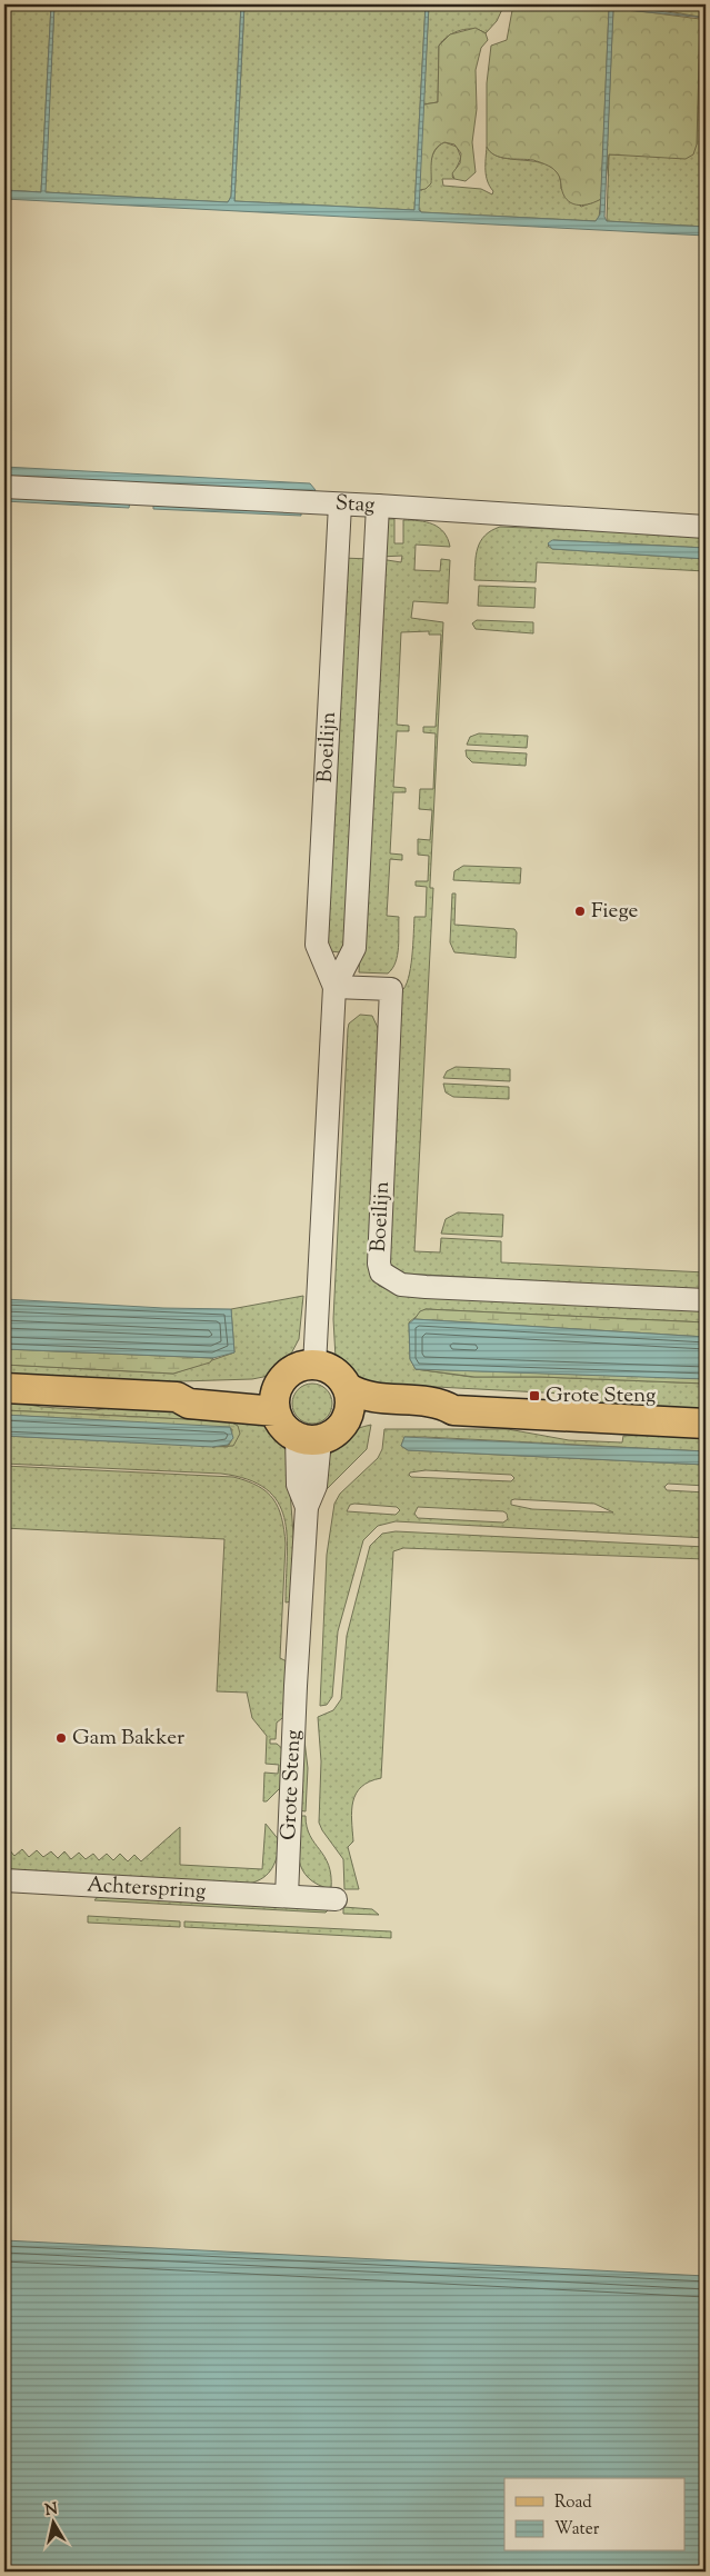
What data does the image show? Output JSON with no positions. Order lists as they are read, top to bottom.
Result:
{
  "streets": {
    "street": [
      "Stag",
      "Boeilijn",
      "Grote Steng",
      "Achterspring"
    ]
  },
  "crossings": [
    ["Stag", "Boeilijn"],
    ["Boeilijn", "Grote Steng"],
    ["Grote Steng", "Achterspring"]
  ],
  "places": {
    "other": ["Fiege", "Gam Bakker"],
    "transit": ["Grote Steng"]
  },
  "legend": ["Road", "Water"],
  "north": "top"
}
